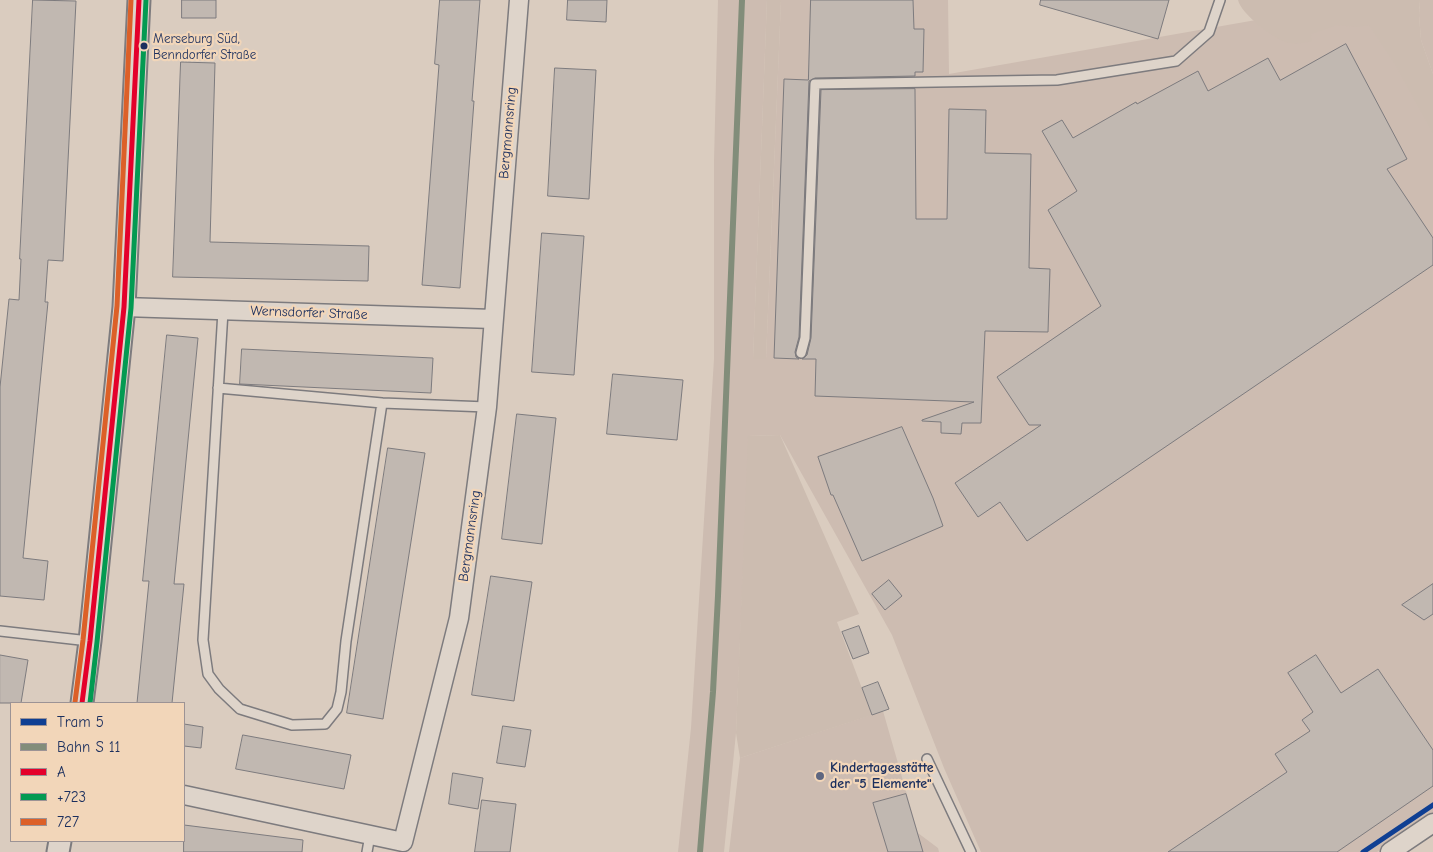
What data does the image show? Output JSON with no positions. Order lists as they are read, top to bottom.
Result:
{
  "streets": {
    "street": ["Bergmannsring", "Wernsdorfer Straße"]
  },
  "crossings": [
    ["Bergmannsring", "Wernsdorfer Straße"]
  ],
  "places": ["Merseburg Süd, Benndorfer Straße", "Kindertagesstätte der \"5 Elemente\""],
  "lines": [
    "transit line A",
    "transit line +723",
    "transit line 727",
    "tram line 5"
  ],
  "legend": [
    "Tram 5",
    "Bahn S 11",
    "A",
    "+723",
    "727"
  ]
}
